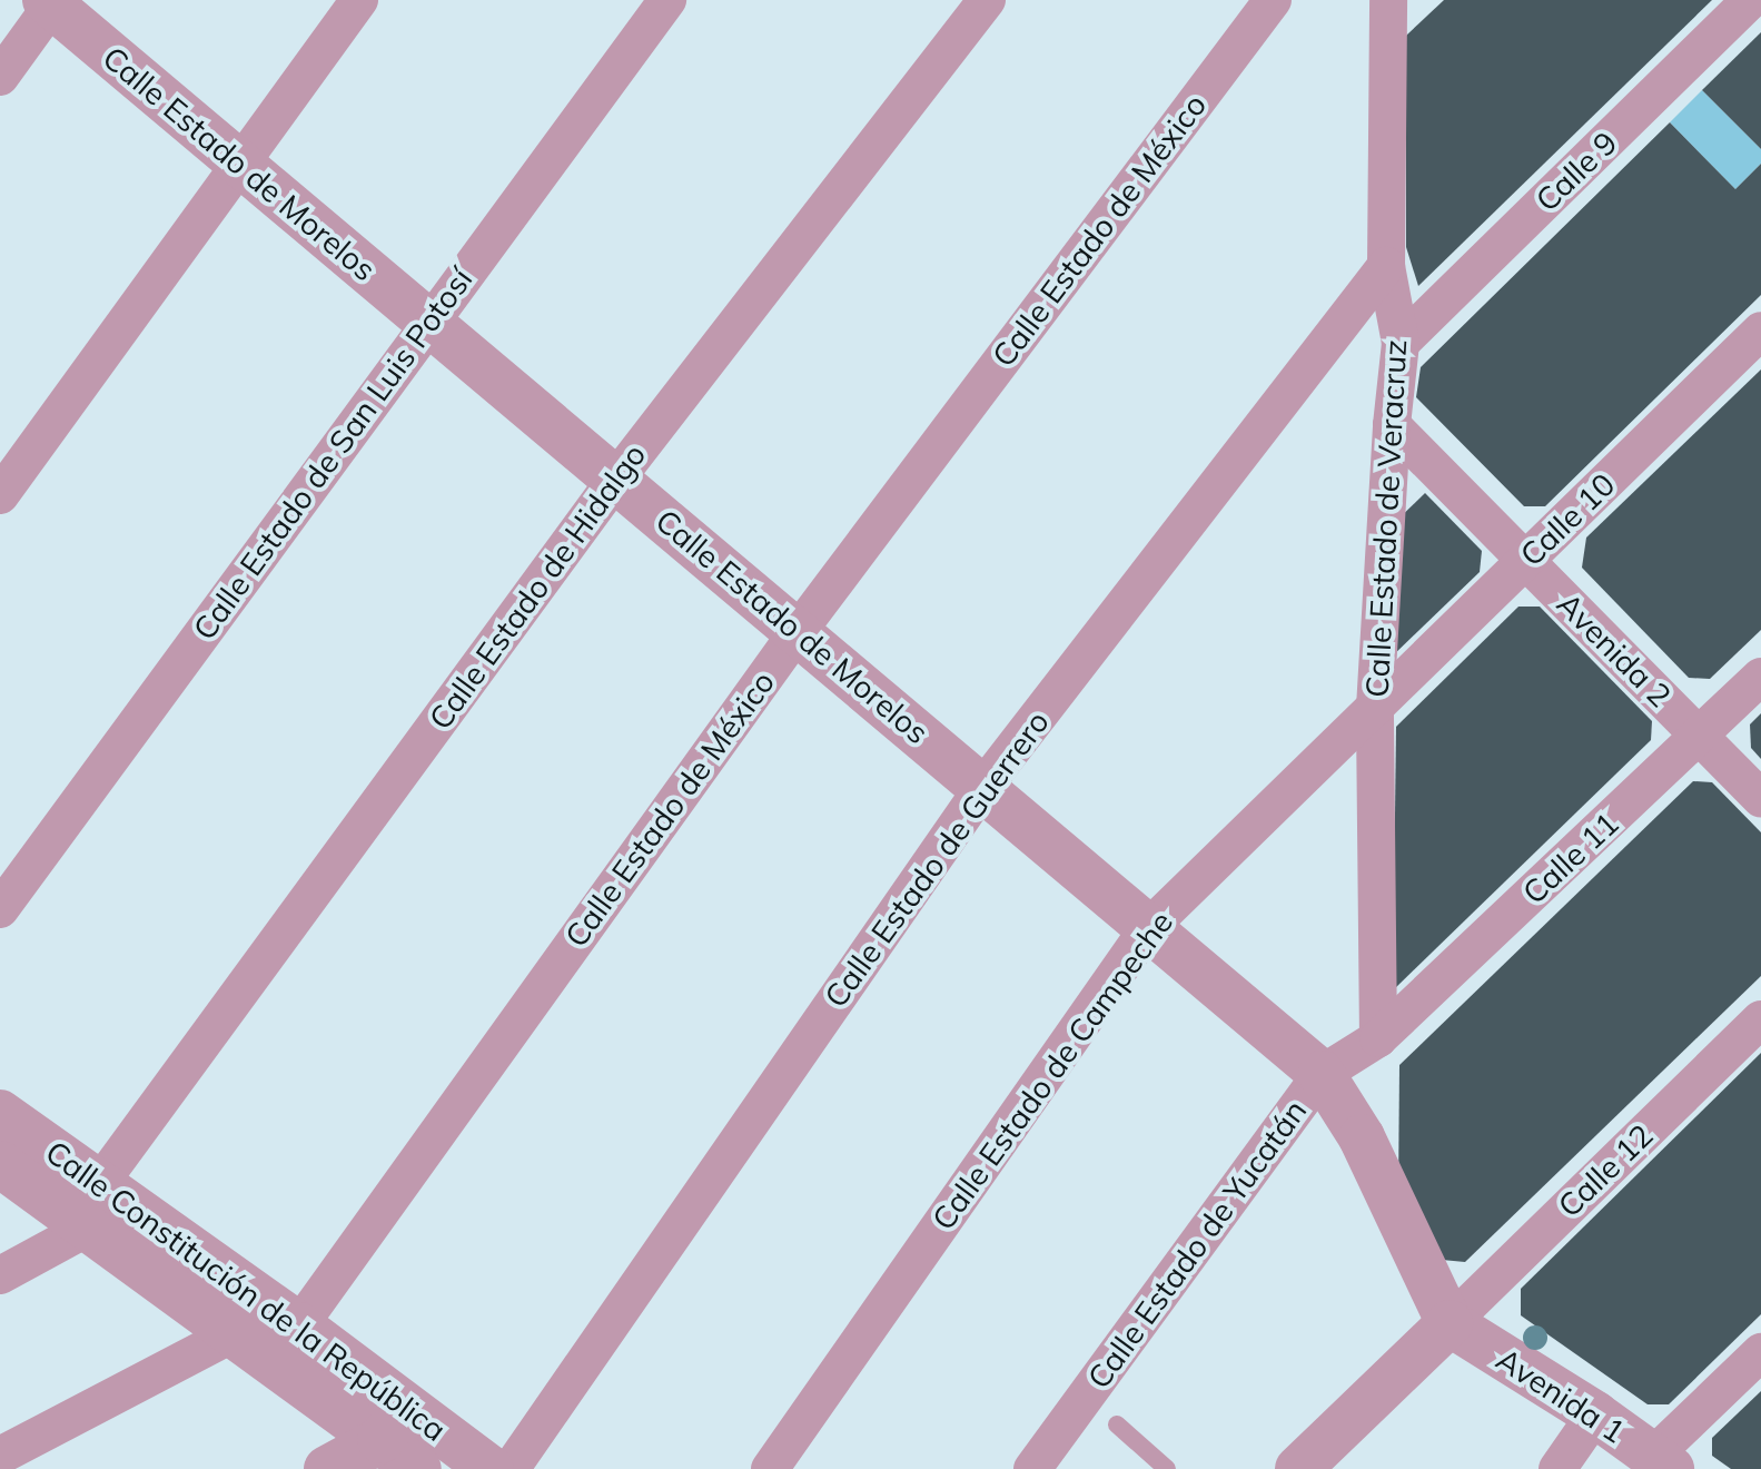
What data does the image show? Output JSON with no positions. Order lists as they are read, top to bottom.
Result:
{
  "streets": {
    "street": [
      "Calle Estado de Morelos",
      "Calle 9",
      "Calle Estado de México",
      "Calle Estado de San Luis Potosí",
      "Calle Estado de Veracruz",
      "Calle 10",
      "Calle Estado de Hidalgo",
      "Avenida 2",
      "Calle 11",
      "Calle Estado de Guerrero",
      "Calle Estado de Campeche",
      "Calle 12",
      "Calle Estado de Yucatán",
      "Calle Constitución de la República",
      "Avenida 1"
    ]
  },
  "crossings": [
    ["Calle Estado de Morelos", "Calle Estado de México"],
    ["Calle Estado de Morelos", "Calle Estado de San Luis Potosí"],
    ["Calle Estado de Morelos", "Calle Estado de Hidalgo"],
    ["Calle Estado de Morelos", "Calle Estado de Guerrero"],
    ["Calle Estado de Morelos", "Calle Estado de Campeche"],
    ["Calle Estado de Morelos", "Calle 12"],
    ["Calle Estado de Morelos", "Calle Estado de Yucatán"],
    ["Calle Estado de Morelos", "Avenida 1"],
    ["Calle 9", "Calle Estado de Veracruz"],
    ["Calle Estado de México", "Calle Constitución de la República"],
    ["Calle Estado de Veracruz", "Calle 10"],
    ["Calle Estado de Veracruz", "Avenida 2"],
    ["Calle Estado de Veracruz", "Calle 11"],
    ["Calle Estado de Veracruz", "Calle Estado de Guerrero"],
    ["Calle Estado de Veracruz", "Calle Estado de Campeche"],
    ["Calle Estado de Veracruz", "Calle Estado de Yucatán"],
    ["Calle 10", "Avenida 2"],
    ["Calle 10", "Calle Estado de Campeche"],
    ["Calle Estado de Hidalgo", "Calle Constitución de la República"],
    ["Avenida 2", "Calle 11"],
    ["Calle 11", "Calle Estado de Yucatán"],
    ["Calle 12", "Avenida 1"]
  ]
}
